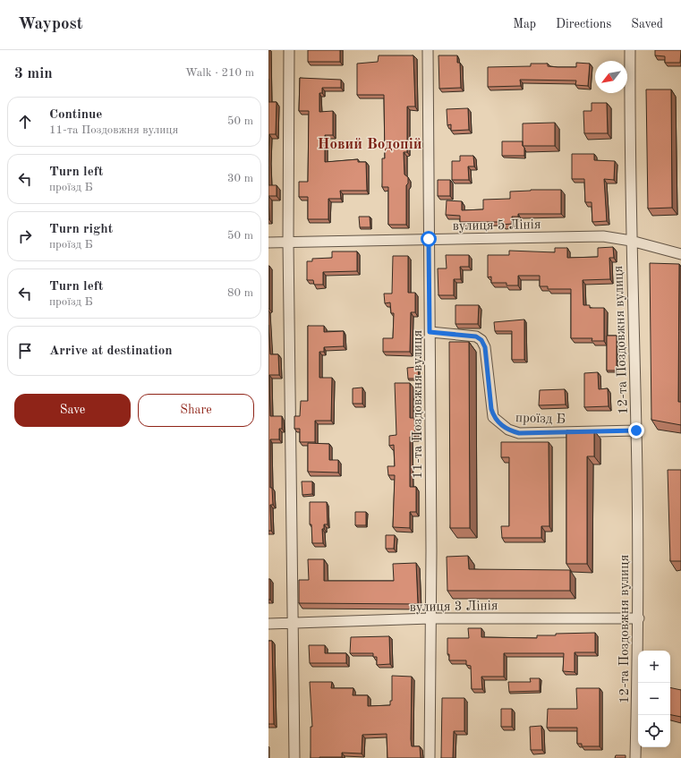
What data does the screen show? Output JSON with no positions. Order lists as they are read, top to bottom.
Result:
{
  "streets": {
    "street": [
      "вулиця 5 Лінія",
      "12-та Поздовжня вулиця",
      "11-та Поздовжня вулиця",
      "проїзд Б",
      "вулиця 3 Лінія"
    ]
  },
  "crossings": [
    ["вулиця 5 Лінія", "12-та Поздовжня вулиця"],
    ["вулиця 5 Лінія", "11-та Поздовжня вулиця"],
    ["12-та Поздовжня вулиця", "проїзд Б"],
    ["12-та Поздовжня вулиця", "вулиця 3 Лінія"],
    ["11-та Поздовжня вулиця", "проїзд Б"],
    ["11-та Поздовжня вулиця", "вулиця 3 Лінія"]
  ],
  "districts": ["Новий Водопій"],
  "north": "bottom left",
  "page": {
    "header": "Waypost",
    "nav": ["Map", "Directions", "Saved"],
    "heading": ["3 min", "Walk · 210 m"],
    "list": [
      ["Continue", "11-та Поздовжня вулиця", "50 m"],
      ["Turn left", "проїзд Б", "30 m"],
      ["Turn right", "проїзд Б", "50 m"],
      ["Turn left", "проїзд Б", "80 m"],
      "Arrive at destination"
    ],
    "buttons": ["Save", "Share"],
    "map_buttons": ["+", "−"]
  }
}
